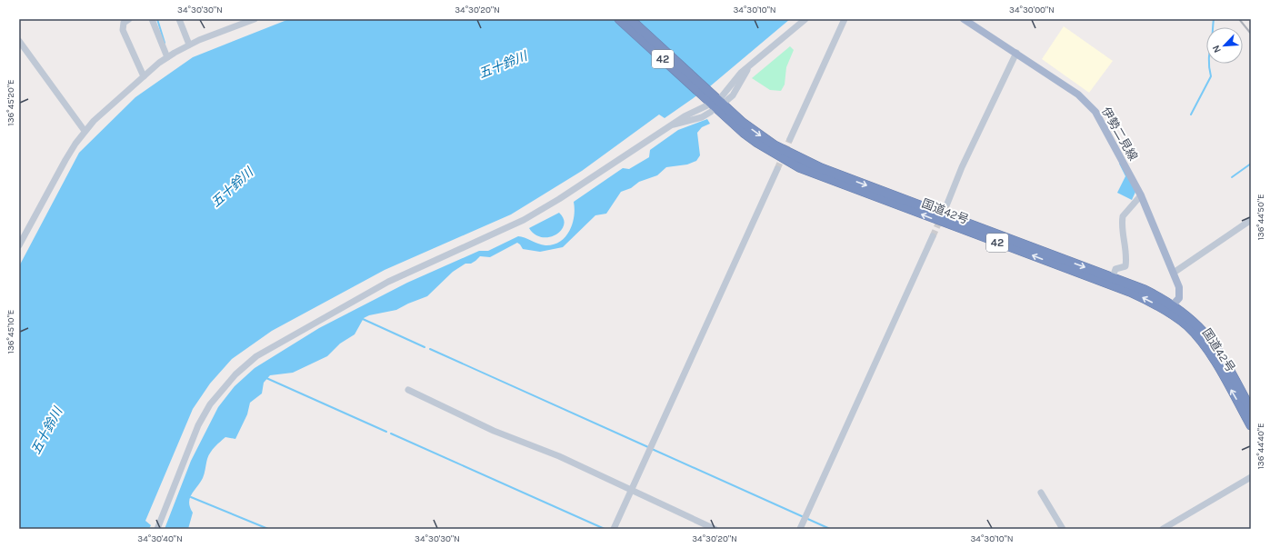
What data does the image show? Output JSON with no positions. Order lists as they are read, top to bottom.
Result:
{
  "streets": {
    "highway": ["42", "国道42号"],
    "main road": ["伊勢二見線"]
  },
  "crossings": [
    ["伊勢二見線", "国道42号"]
  ],
  "water": ["五十鈴川"],
  "north": "bottom left",
  "coordinates": [
    "34°30'30\"N",
    "34°30'20\"N",
    "34°30'10\"N",
    "34°30'00\"N",
    "136°45'20\"E",
    "136°44'50\"E",
    "136°45'10\"E",
    "136°44'40\"E",
    "34°30'40\"N"
  ]
}
